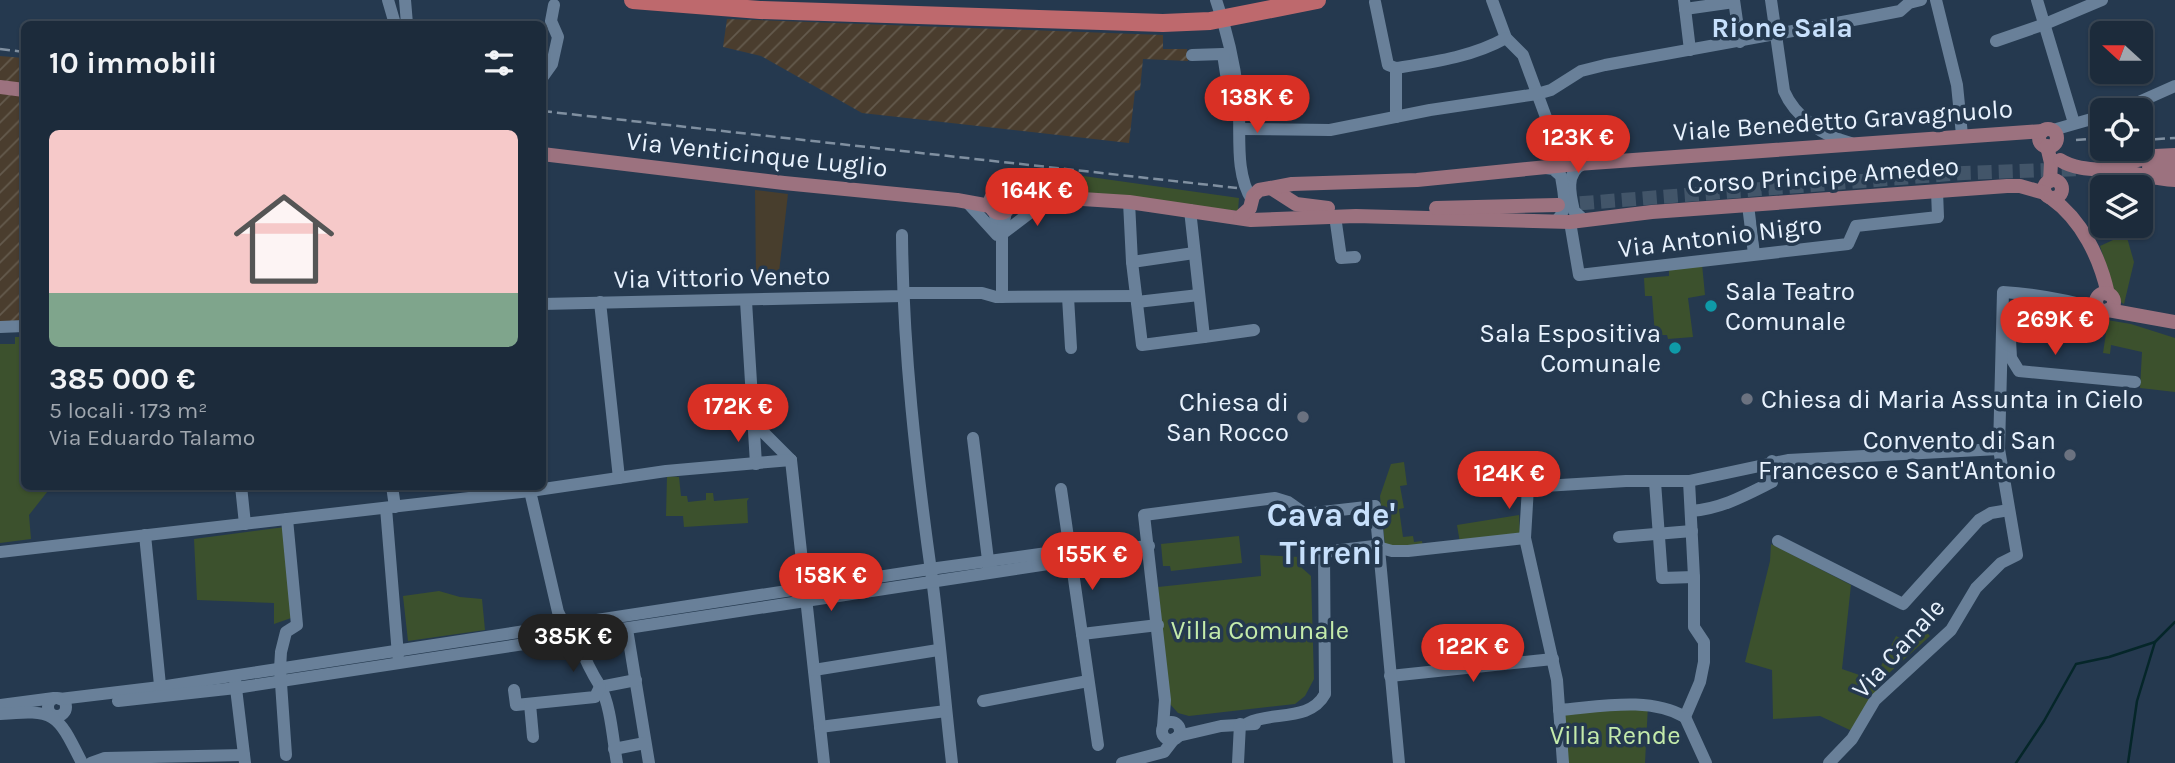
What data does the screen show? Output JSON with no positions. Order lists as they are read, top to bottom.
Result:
{
  "streets": {
    "main road": ["Viale Benedetto Gravagnuolo", "Via Venticinque Luglio", "Corso Principe Amedeo"],
    "street": ["Via Antonio Nigro", "Via Vittorio Veneto", "Via Canale"]
  },
  "crossings": [
    ["Via Venticinque Luglio", "Corso Principe Amedeo"],
    ["Corso Principe Amedeo", "Via Antonio Nigro"]
  ],
  "districts": ["Rione Sala", "Cava de' Tirreni"],
  "parks": ["Villa Comunale", "Villa Rende"],
  "places": [
    "Sala Teatro Comunale",
    "Sala Espositiva Comunale",
    "Chiesa di Maria Assunta in Cielo",
    "Chiesa di San Rocco",
    "Convento di San Francesco e Sant'Antonio"
  ],
  "north": "left",
  "page": {
    "heading": "10 immobili",
    "price": [
      "138K €",
      "123K €",
      "164K €",
      "269K €",
      "172K €",
      "124K €",
      "155K €",
      "158K €",
      "385K €",
      "122K €"
    ],
    "list": [
      {
        "name": "385 000 €",
        "note": "5 locali · 173 m² · Via Eduardo Talamo"
      }
    ]
  }
}
